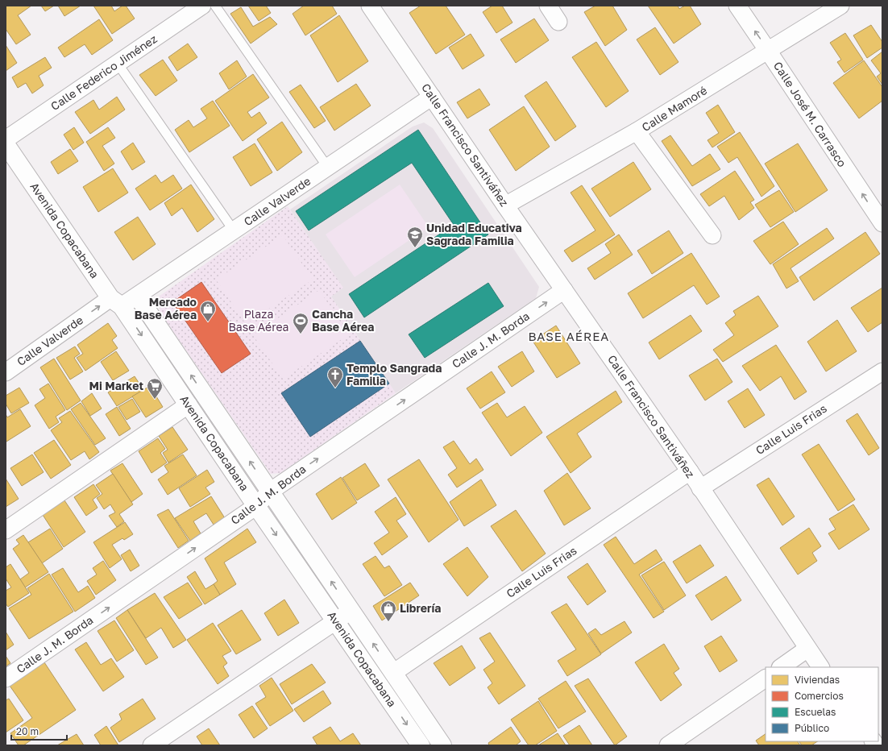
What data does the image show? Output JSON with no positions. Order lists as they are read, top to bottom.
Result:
{
  "streets": {
    "main road": ["Avenida Copacabana"],
    "street": [
      "Calle Federico Jiménez",
      "Calle Mamoré",
      "Calle José M. Carrasco",
      "Calle Francisco Santiváñez",
      "Calle Valverde",
      "Calle J. M. Borda",
      "Calle Luis Frias"
    ]
  },
  "crossings": [
    ["Calle Mamoré", "Calle José M. Carrasco"],
    ["Calle Mamoré", "Calle Francisco Santiváñez"],
    ["Calle Francisco Santiváñez", "Calle Valverde"],
    ["Calle Francisco Santiváñez", "Calle J. M. Borda"],
    ["Calle Francisco Santiváñez", "Calle Luis Frias"],
    ["Calle Valverde", "Avenida Copacabana"],
    ["Avenida Copacabana", "Calle J. M. Borda"],
    ["Avenida Copacabana", "Calle Luis Frias"]
  ],
  "districts": ["BASE AÉREA"],
  "parks": ["Plaza Base Aérea"],
  "places": {
    "school or university": ["Unidad Educativa Sagrada Familia"],
    "shop": ["Mercado Base Aérea", "Librería"],
    "sports": ["Cancha Base Aérea"],
    "church": ["Templo Sangrada Familia"],
    "supermarket": ["Mi Market"]
  },
  "legend": [
    "Viviendas",
    "Comercios",
    "Escuelas",
    "Público"
  ],
  "scale_bar": "20 m"
}
